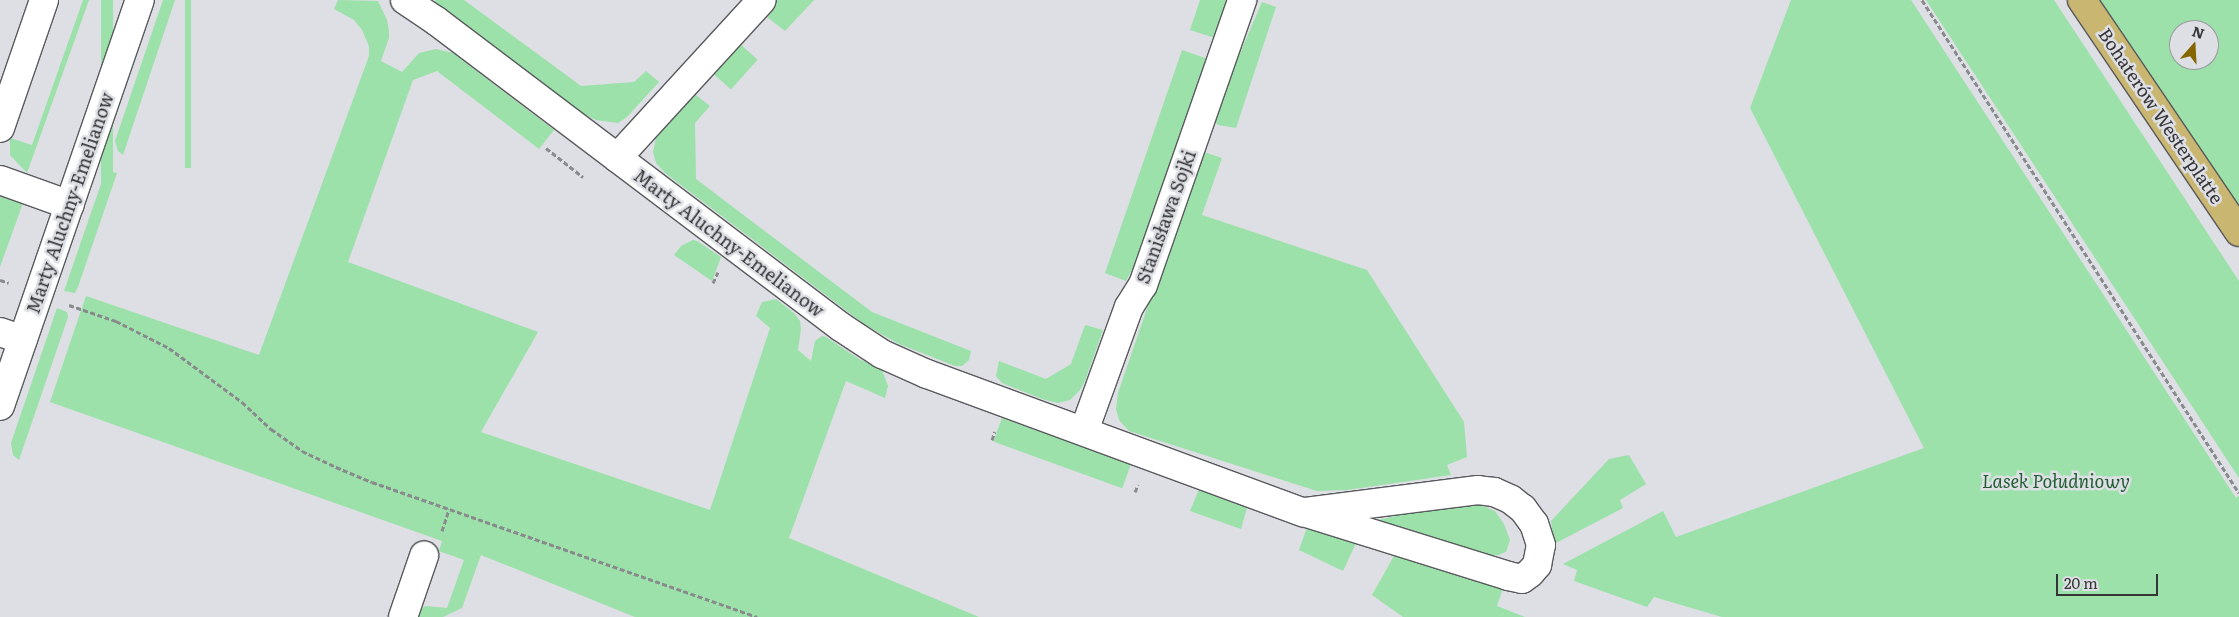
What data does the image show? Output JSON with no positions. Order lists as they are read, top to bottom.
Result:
{
  "streets": {
    "main road": ["Bohaterów Westerplatte"],
    "street": ["Marty Aluchny-Emelianow", "Stanisława Sojki"]
  },
  "crossings": [
    ["Marty Aluchny-Emelianow", "Stanisława Sojki"]
  ],
  "parks": ["Lasek Południowy"],
  "scale_bar": "20 m",
  "north": "top"
}
